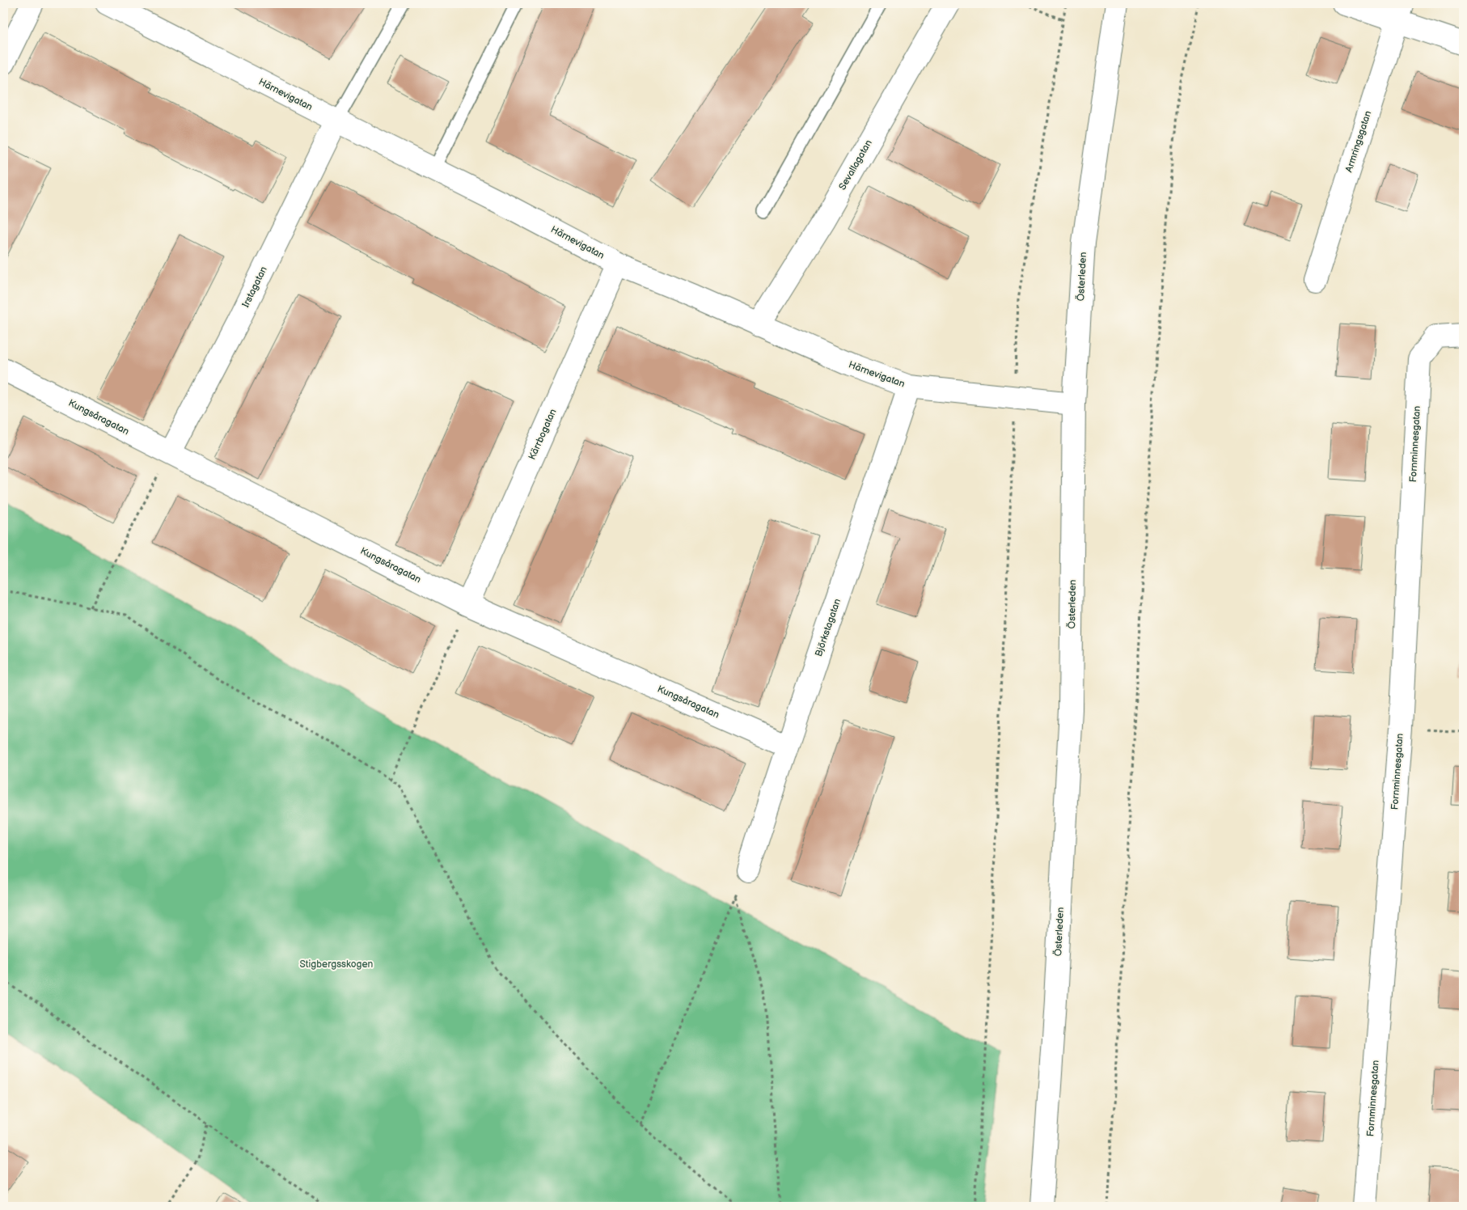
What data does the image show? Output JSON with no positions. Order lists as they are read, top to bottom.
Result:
{
  "streets": {
    "street": [
      "Härnevigatan",
      "Armringsgatan",
      "Sevallagatan",
      "Österleden",
      "Irstagatan",
      "Kungsåragatan",
      "Kärrbogatan",
      "Fornminnesgatan",
      "Björkstagatan"
    ]
  },
  "crossings": [
    ["Härnevigatan", "Sevallagatan"],
    ["Härnevigatan", "Österleden"],
    ["Härnevigatan", "Irstagatan"],
    ["Härnevigatan", "Kärrbogatan"],
    ["Härnevigatan", "Björkstagatan"],
    ["Irstagatan", "Kungsåragatan"],
    ["Kungsåragatan", "Kärrbogatan"],
    ["Kungsåragatan", "Björkstagatan"]
  ],
  "parks": ["Stigbergsskogen"]
}
